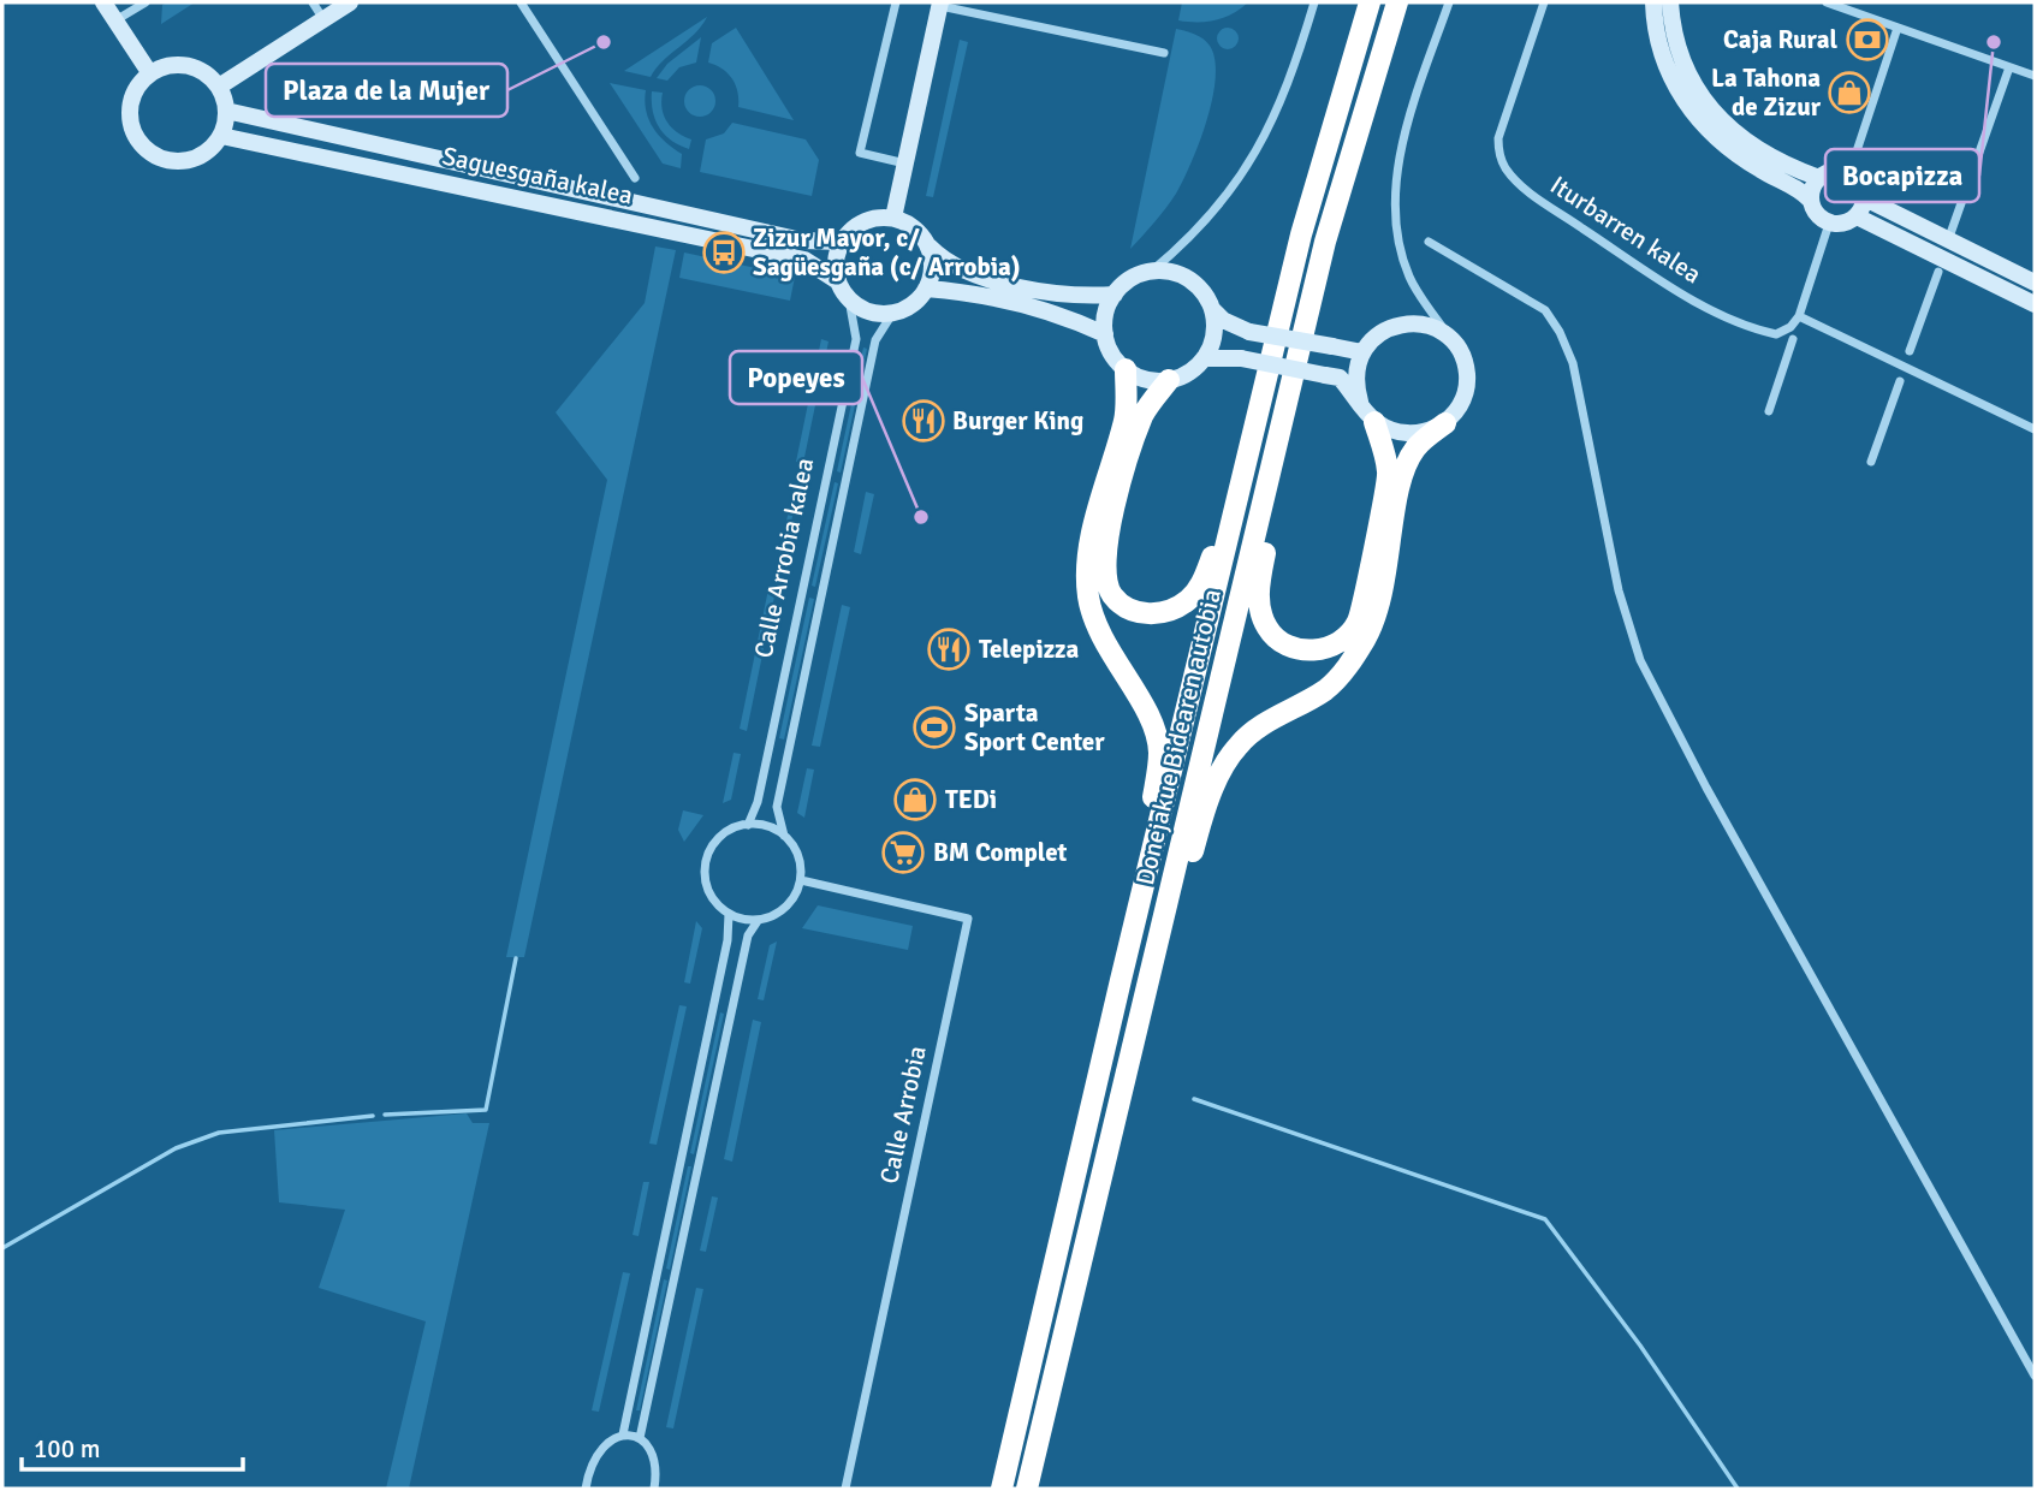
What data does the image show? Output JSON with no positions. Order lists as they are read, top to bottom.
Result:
{
  "streets": {
    "highway": ["Donejakue Bidearen autobia"],
    "street": [
      "Saguesgaña kalea",
      "Iturbarren kalea",
      "Calle Arrobia kalea",
      "Calle Arrobia"
    ]
  },
  "crossings": [
    ["Saguesgaña kalea", "Calle Arrobia kalea"],
    ["Calle Arrobia kalea", "Calle Arrobia"]
  ],
  "places": {
    "bank": ["Caja Rural"],
    "other": ["Plaza de la Mujer", "Bocapizza", "Popeyes"],
    "shop": ["La Tahona de Zizur", "TEDi"],
    "bus stop": ["Zizur Mayor, c/ Sagüesgaña (c/ Arrobia)"],
    "restaurant": ["Burger King", "Telepizza"],
    "sports": ["Sparta Sport Center"],
    "supermarket": ["BM Complet"]
  },
  "scale_bar": "100 m"
}
